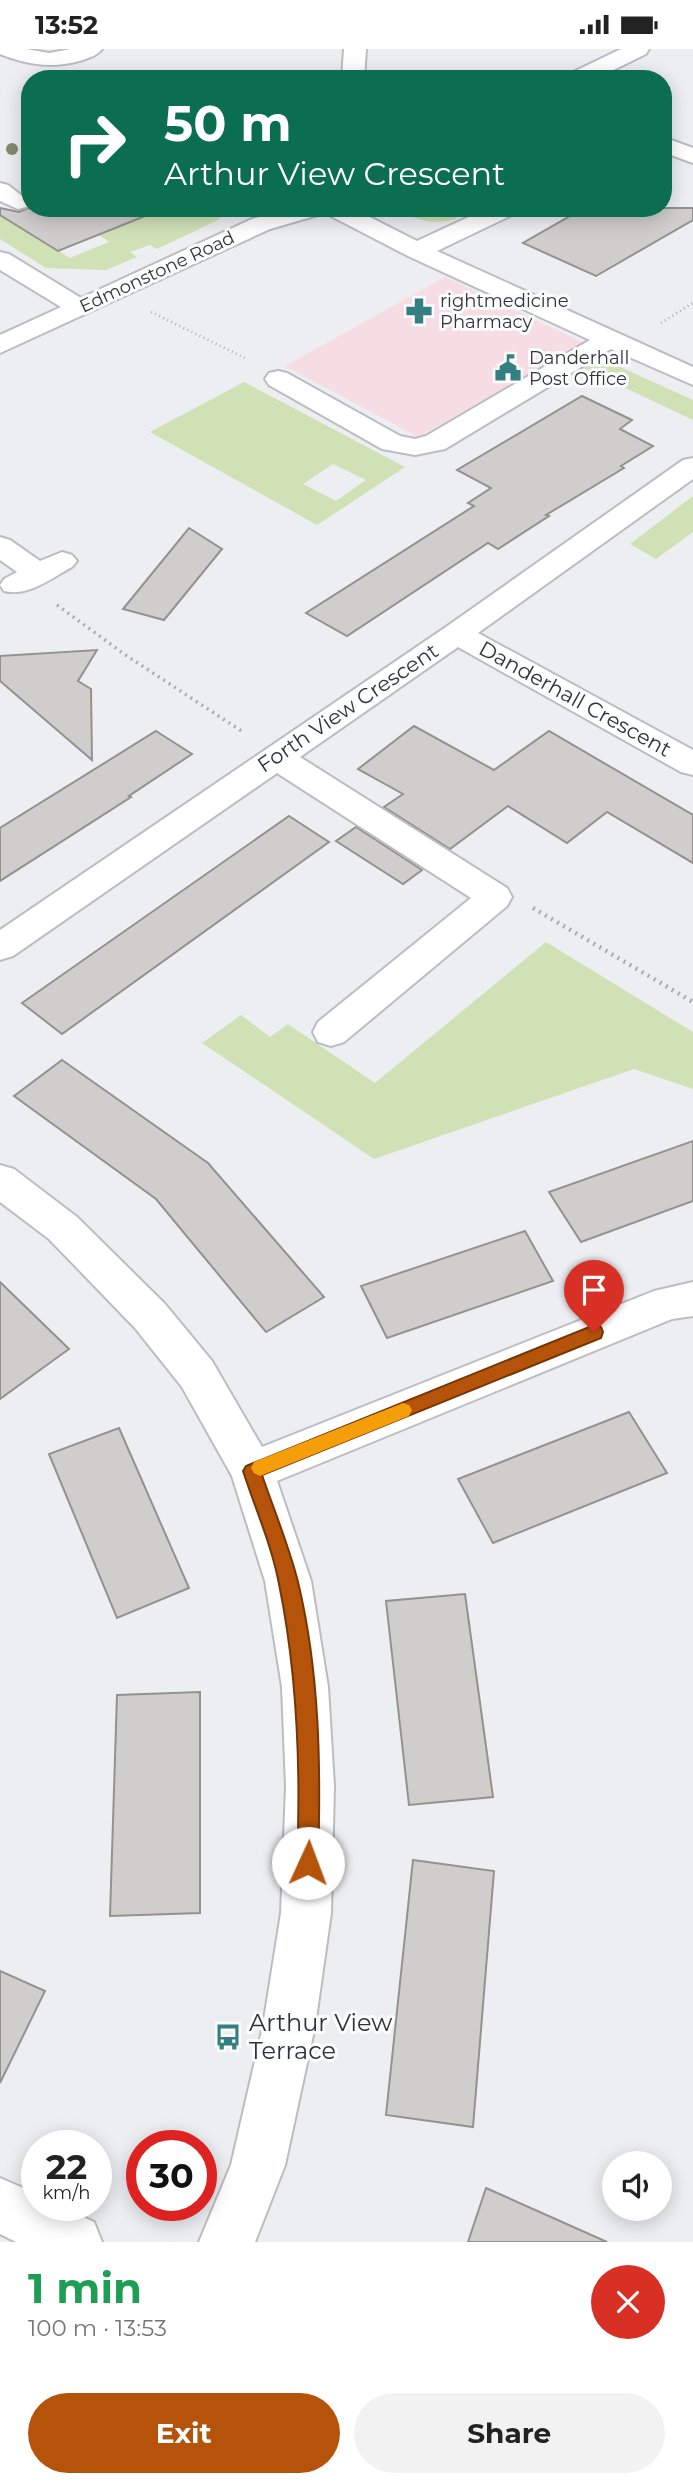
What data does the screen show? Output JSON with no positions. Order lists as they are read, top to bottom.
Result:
{
  "streets": {
    "street": ["Edmonstone Road", "Danderhall Crescent", "Forth View Crescent"]
  },
  "crossings": [
    ["Danderhall Crescent", "Forth View Crescent"]
  ],
  "places": {
    "pharmacy": ["rightmedicine Pharmacy"],
    "public building": ["Danderhall Post Office"],
    "bus stop": ["Arthur View Terrace"]
  },
  "page": {
    "status": "13:52",
    "turn": ["50 m", "Arthur View Crescent"],
    "speed": "22 km/h",
    "limit": "30",
    "heading": ["1 min", "100 m · 13:53"],
    "buttons": ["Exit", "Share"]
  }
}
